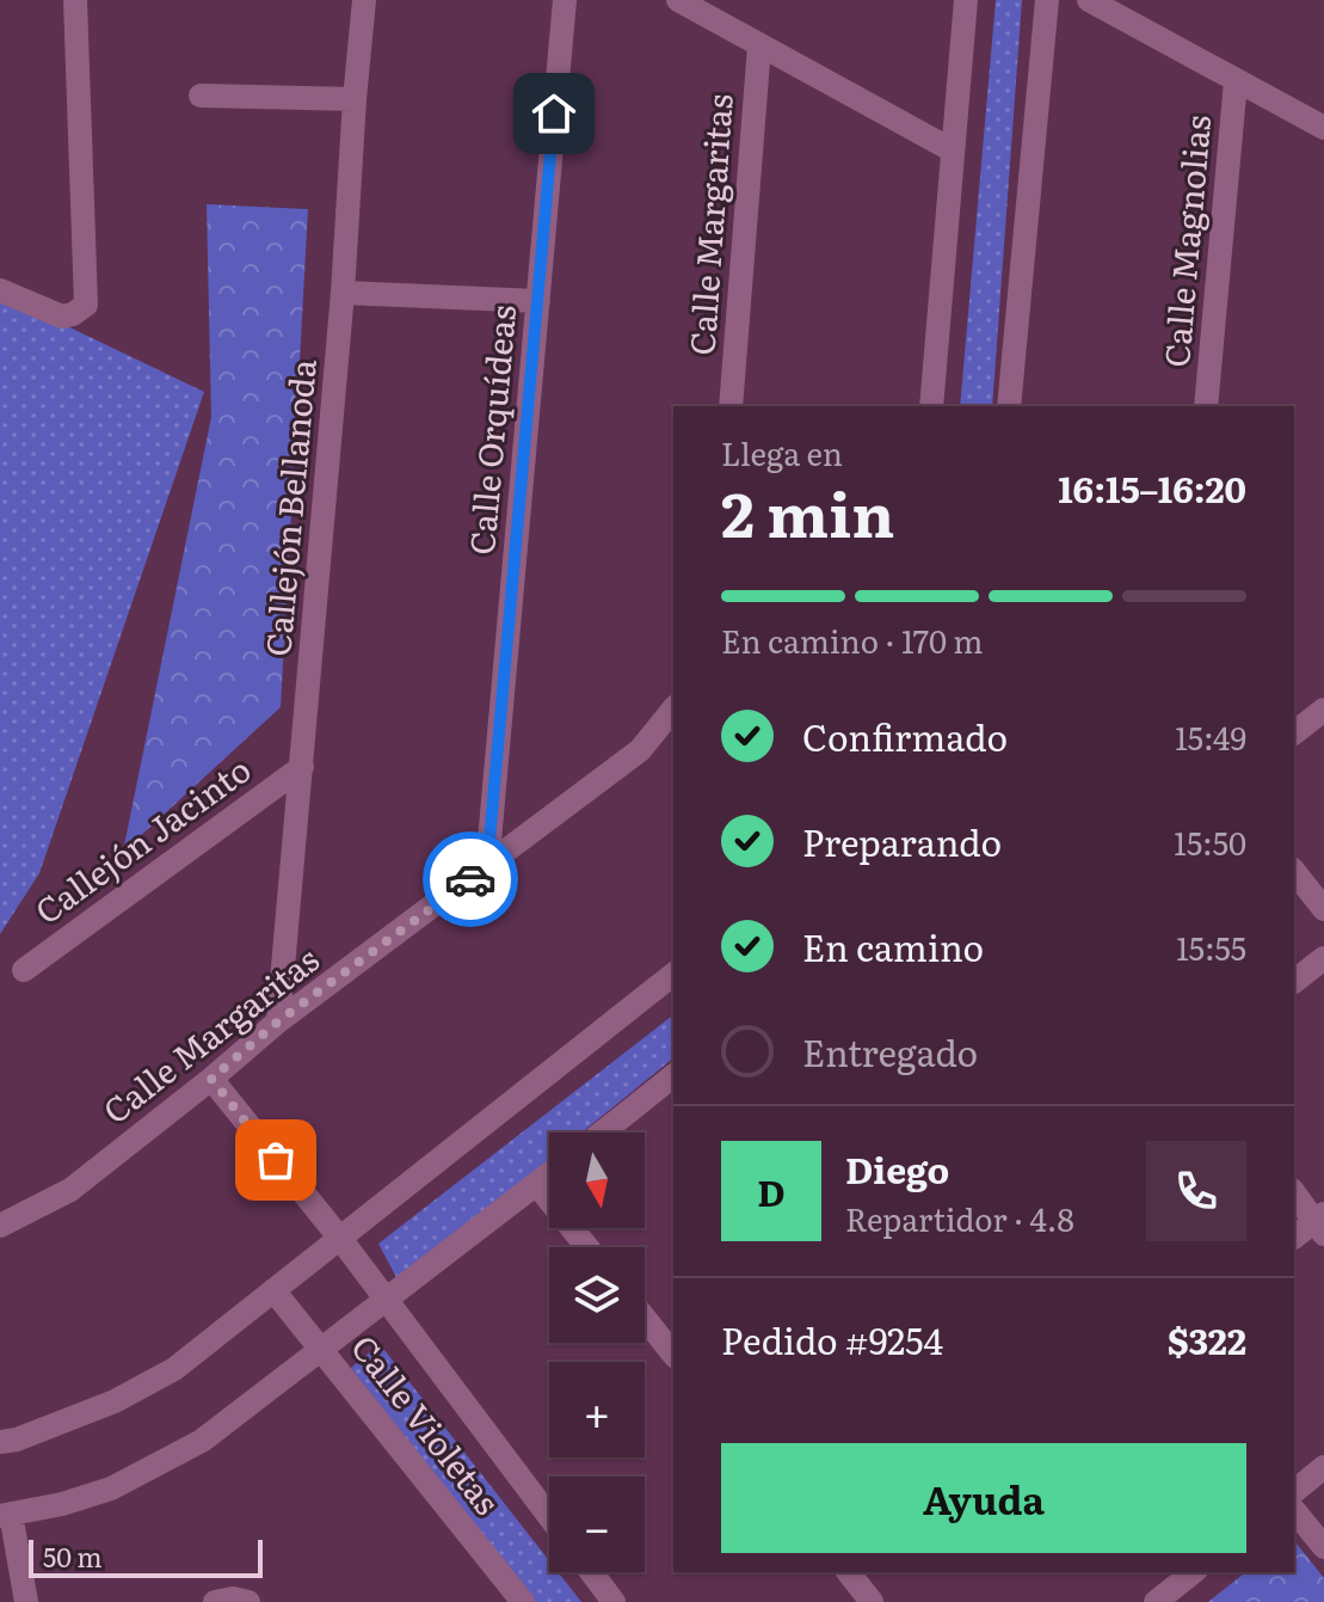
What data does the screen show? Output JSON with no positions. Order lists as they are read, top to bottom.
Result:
{
  "streets": {
    "street": [
      "Calle Margaritas",
      "Calle Magnolias",
      "Calle Orquídeas",
      "Callejón Bellanoda",
      "Callejón Jacinto",
      "Calle Violetas"
    ]
  },
  "crossings": [
    ["Calle Margaritas", "Calle Orquídeas"],
    ["Calle Margaritas", "Callejón Bellanoda"],
    ["Calle Margaritas", "Calle Violetas"],
    ["Callejón Bellanoda", "Callejón Jacinto"]
  ],
  "scale_bar": "50 m",
  "north": "bottom",
  "page": {
    "heading": ["2 min", "Llega en", "16:15–16:20"],
    "panel": [
      "Diego",
      "Repartidor · 4.8",
      "Pedido #9254",
      "$322"
    ],
    "bar": "En camino · 170 m",
    "list": [
      ["Confirmado", "15:49"],
      ["Preparando", "15:50"],
      ["En camino", "15:55"],
      "Entregado"
    ],
    "map_buttons": ["+", "−"],
    "round": "D",
    "buttons": "Ayuda",
    "scale": "50 m"
  }
}
